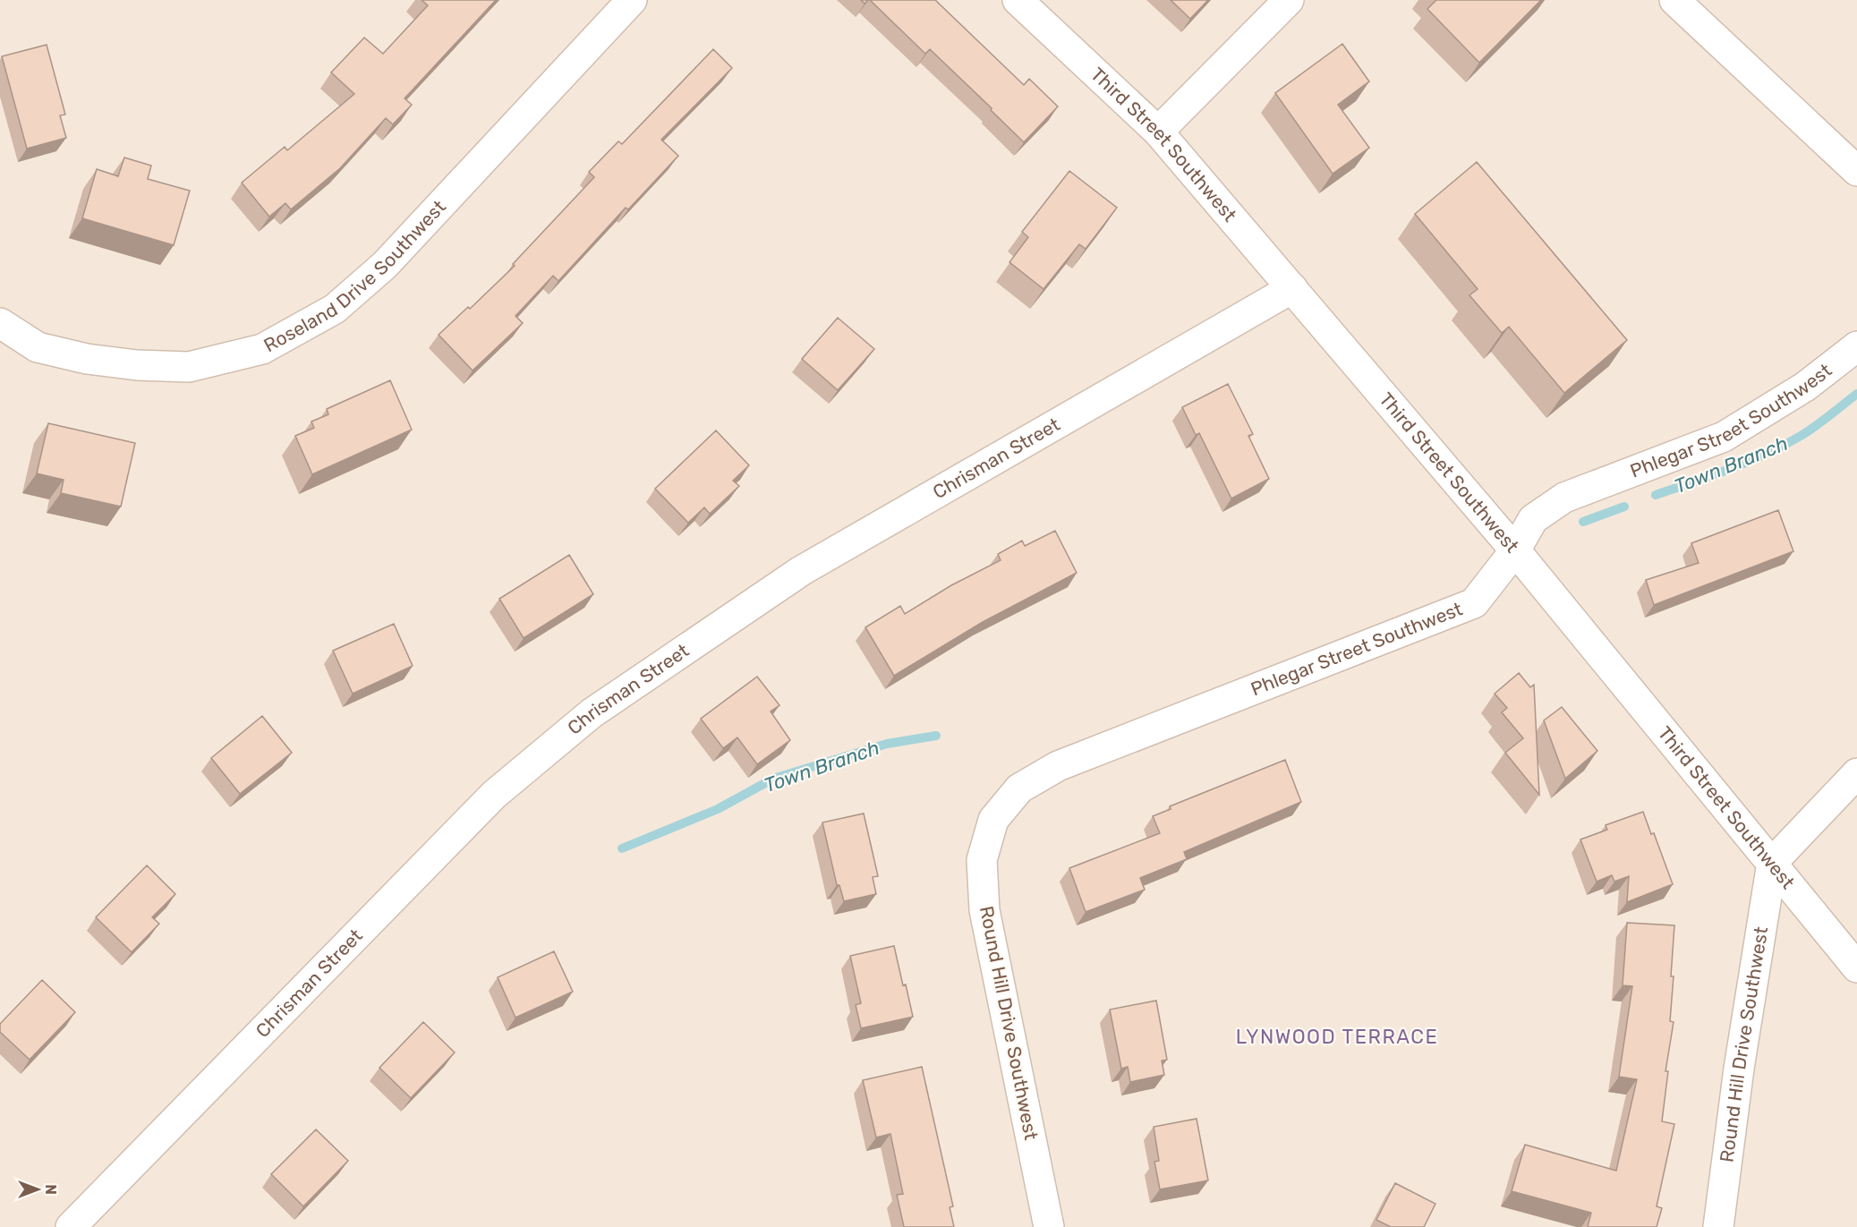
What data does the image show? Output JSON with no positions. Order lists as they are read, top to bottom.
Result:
{
  "streets": {
    "street": [
      "Third Street Southwest",
      "Roseland Drive Southwest",
      "Phlegar Street Southwest",
      "Chrisman Street",
      "Round Hill Drive Southwest"
    ]
  },
  "crossings": [
    ["Third Street Southwest", "Phlegar Street Southwest"],
    ["Third Street Southwest", "Chrisman Street"],
    ["Third Street Southwest", "Round Hill Drive Southwest"],
    ["Phlegar Street Southwest", "Round Hill Drive Southwest"]
  ],
  "districts": ["LYNWOOD TERRACE"],
  "water": ["Town Branch"],
  "north": "right"
}
